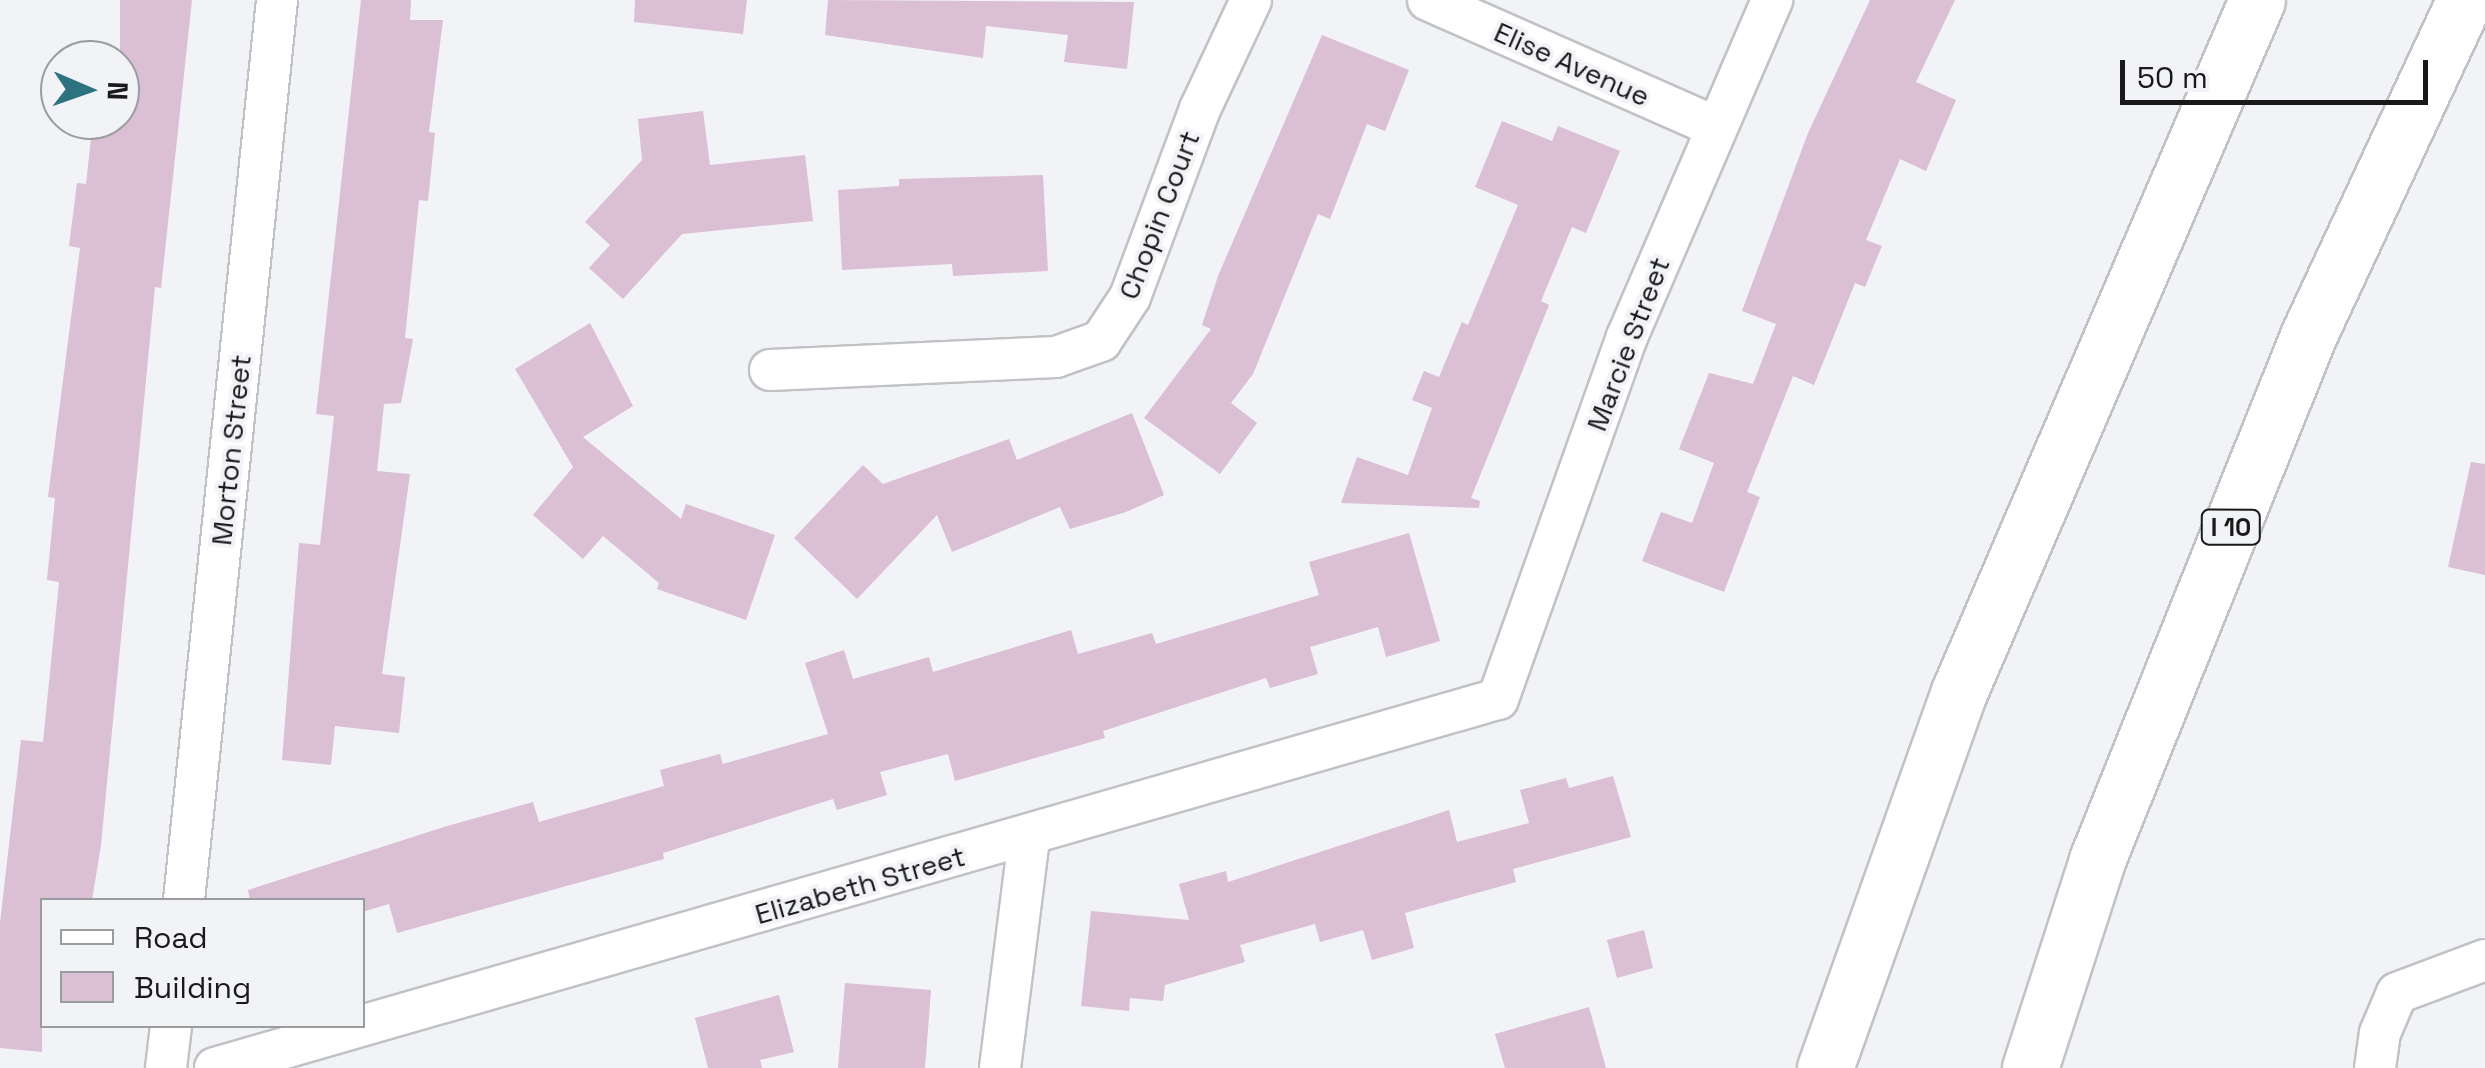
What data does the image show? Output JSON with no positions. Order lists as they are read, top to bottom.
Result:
{
  "streets": {
    "highway": ["I 10"],
    "street": [
      "Elise Avenue",
      "Chopin Court",
      "Marcie Street",
      "Morton Street",
      "Elizabeth Street"
    ]
  },
  "crossings": [
    ["Elise Avenue", "Marcie Street"],
    ["Marcie Street", "Elizabeth Street"]
  ],
  "legend": ["Road", "Building"],
  "scale_bar": "50 m",
  "north": "right"
}
